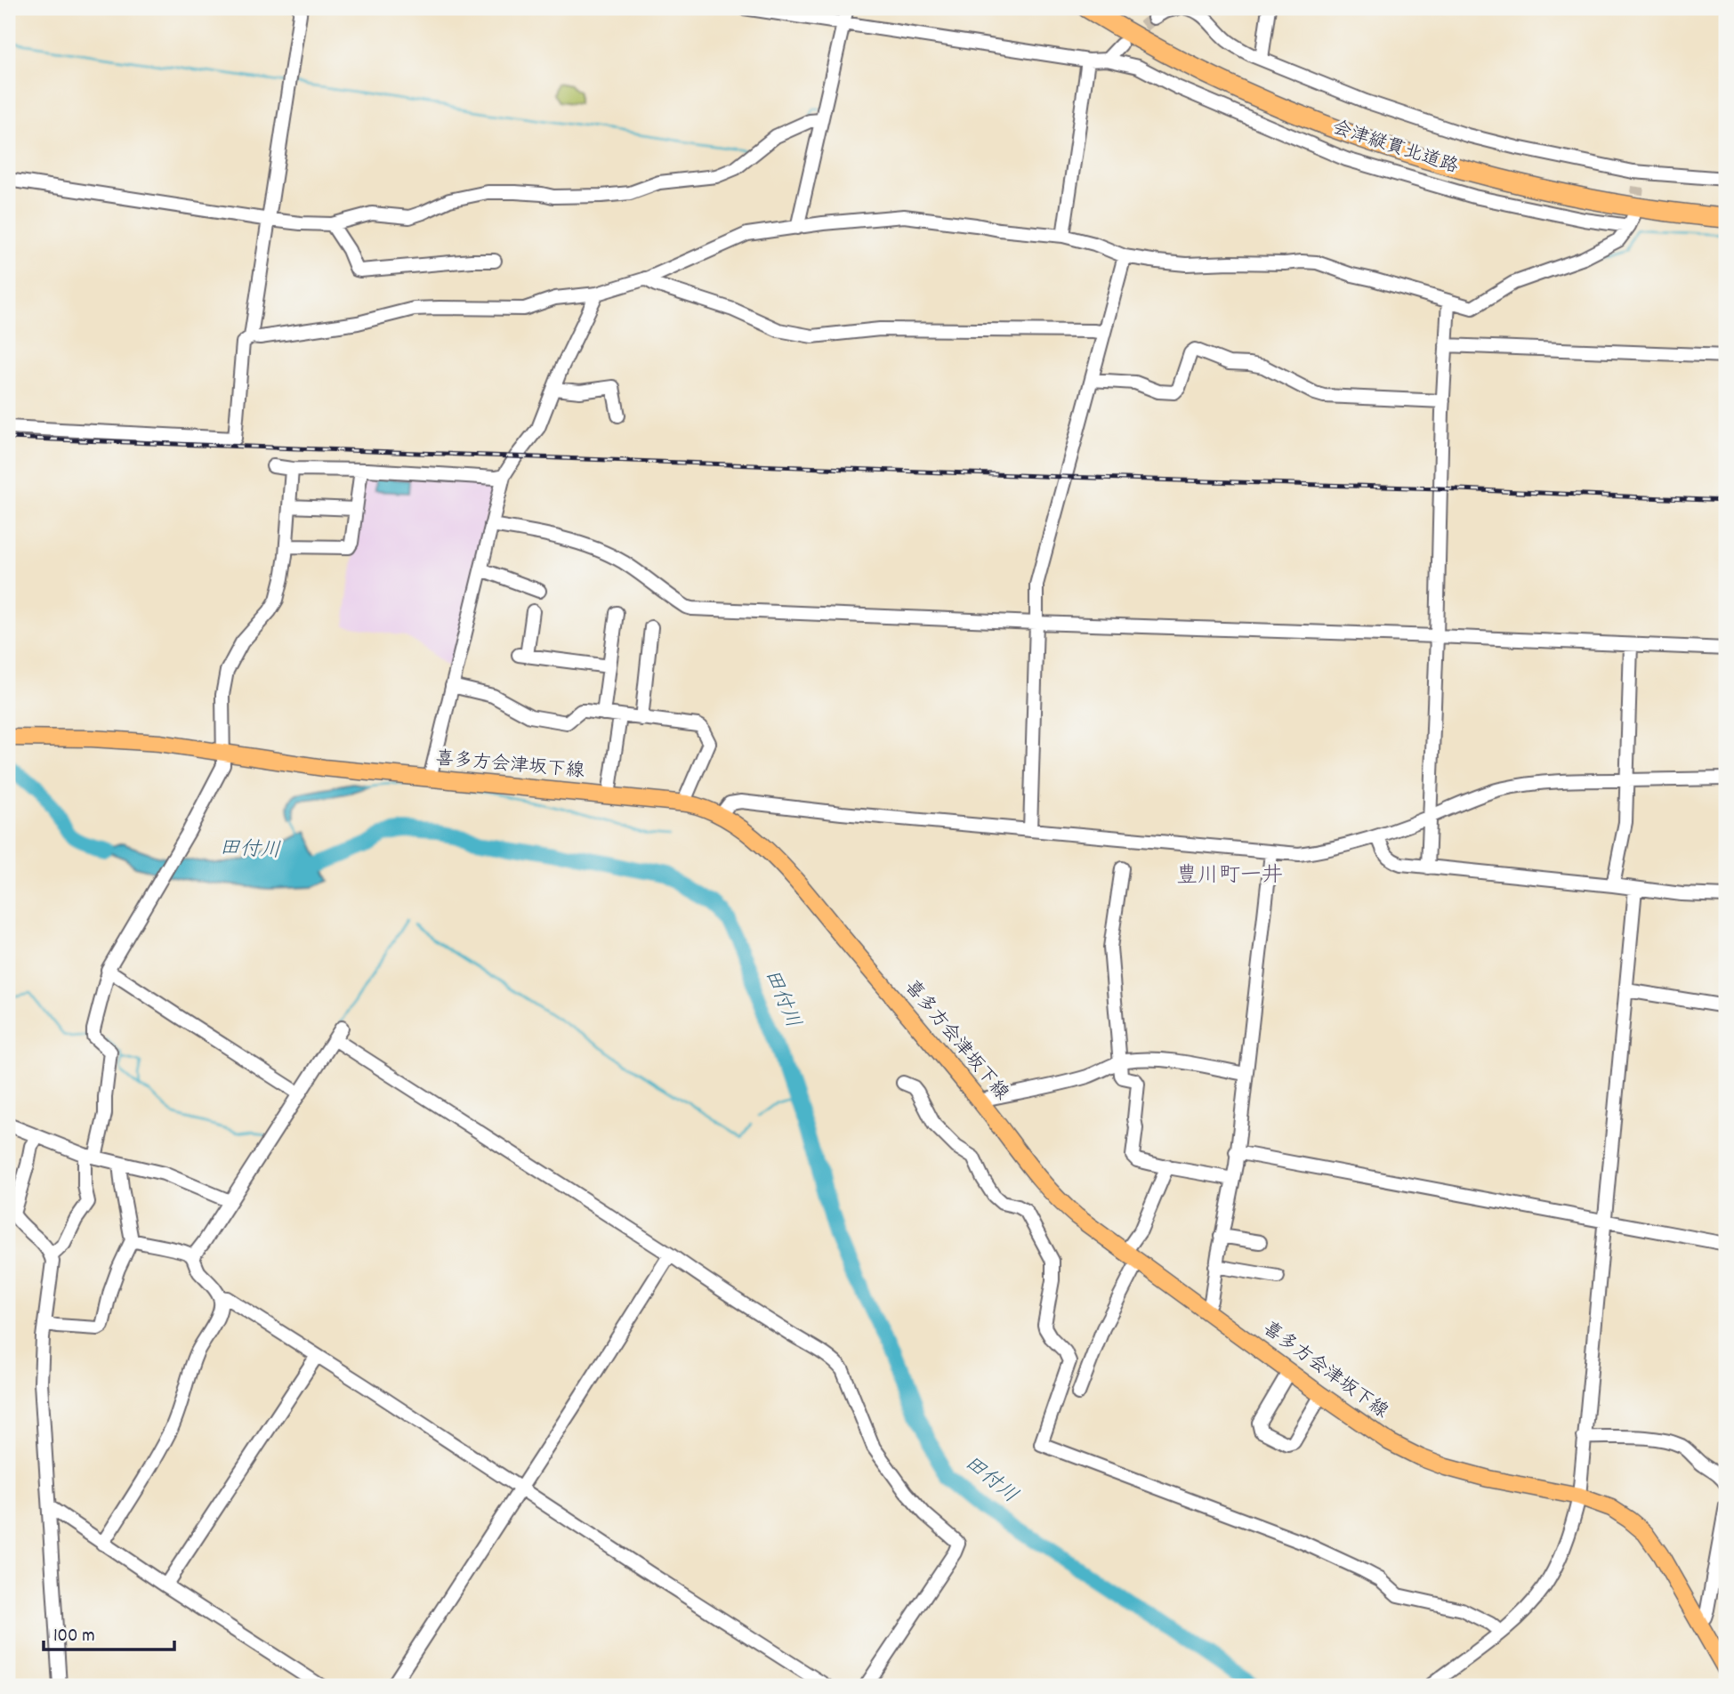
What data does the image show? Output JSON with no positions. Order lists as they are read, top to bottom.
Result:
{
  "streets": {
    "highway": ["会津縦貫北道路"],
    "main road": ["喜多方会津坂下線"]
  },
  "districts": ["豊川町一井"],
  "water": ["田付川"],
  "scale_bar": "100 m"
}
